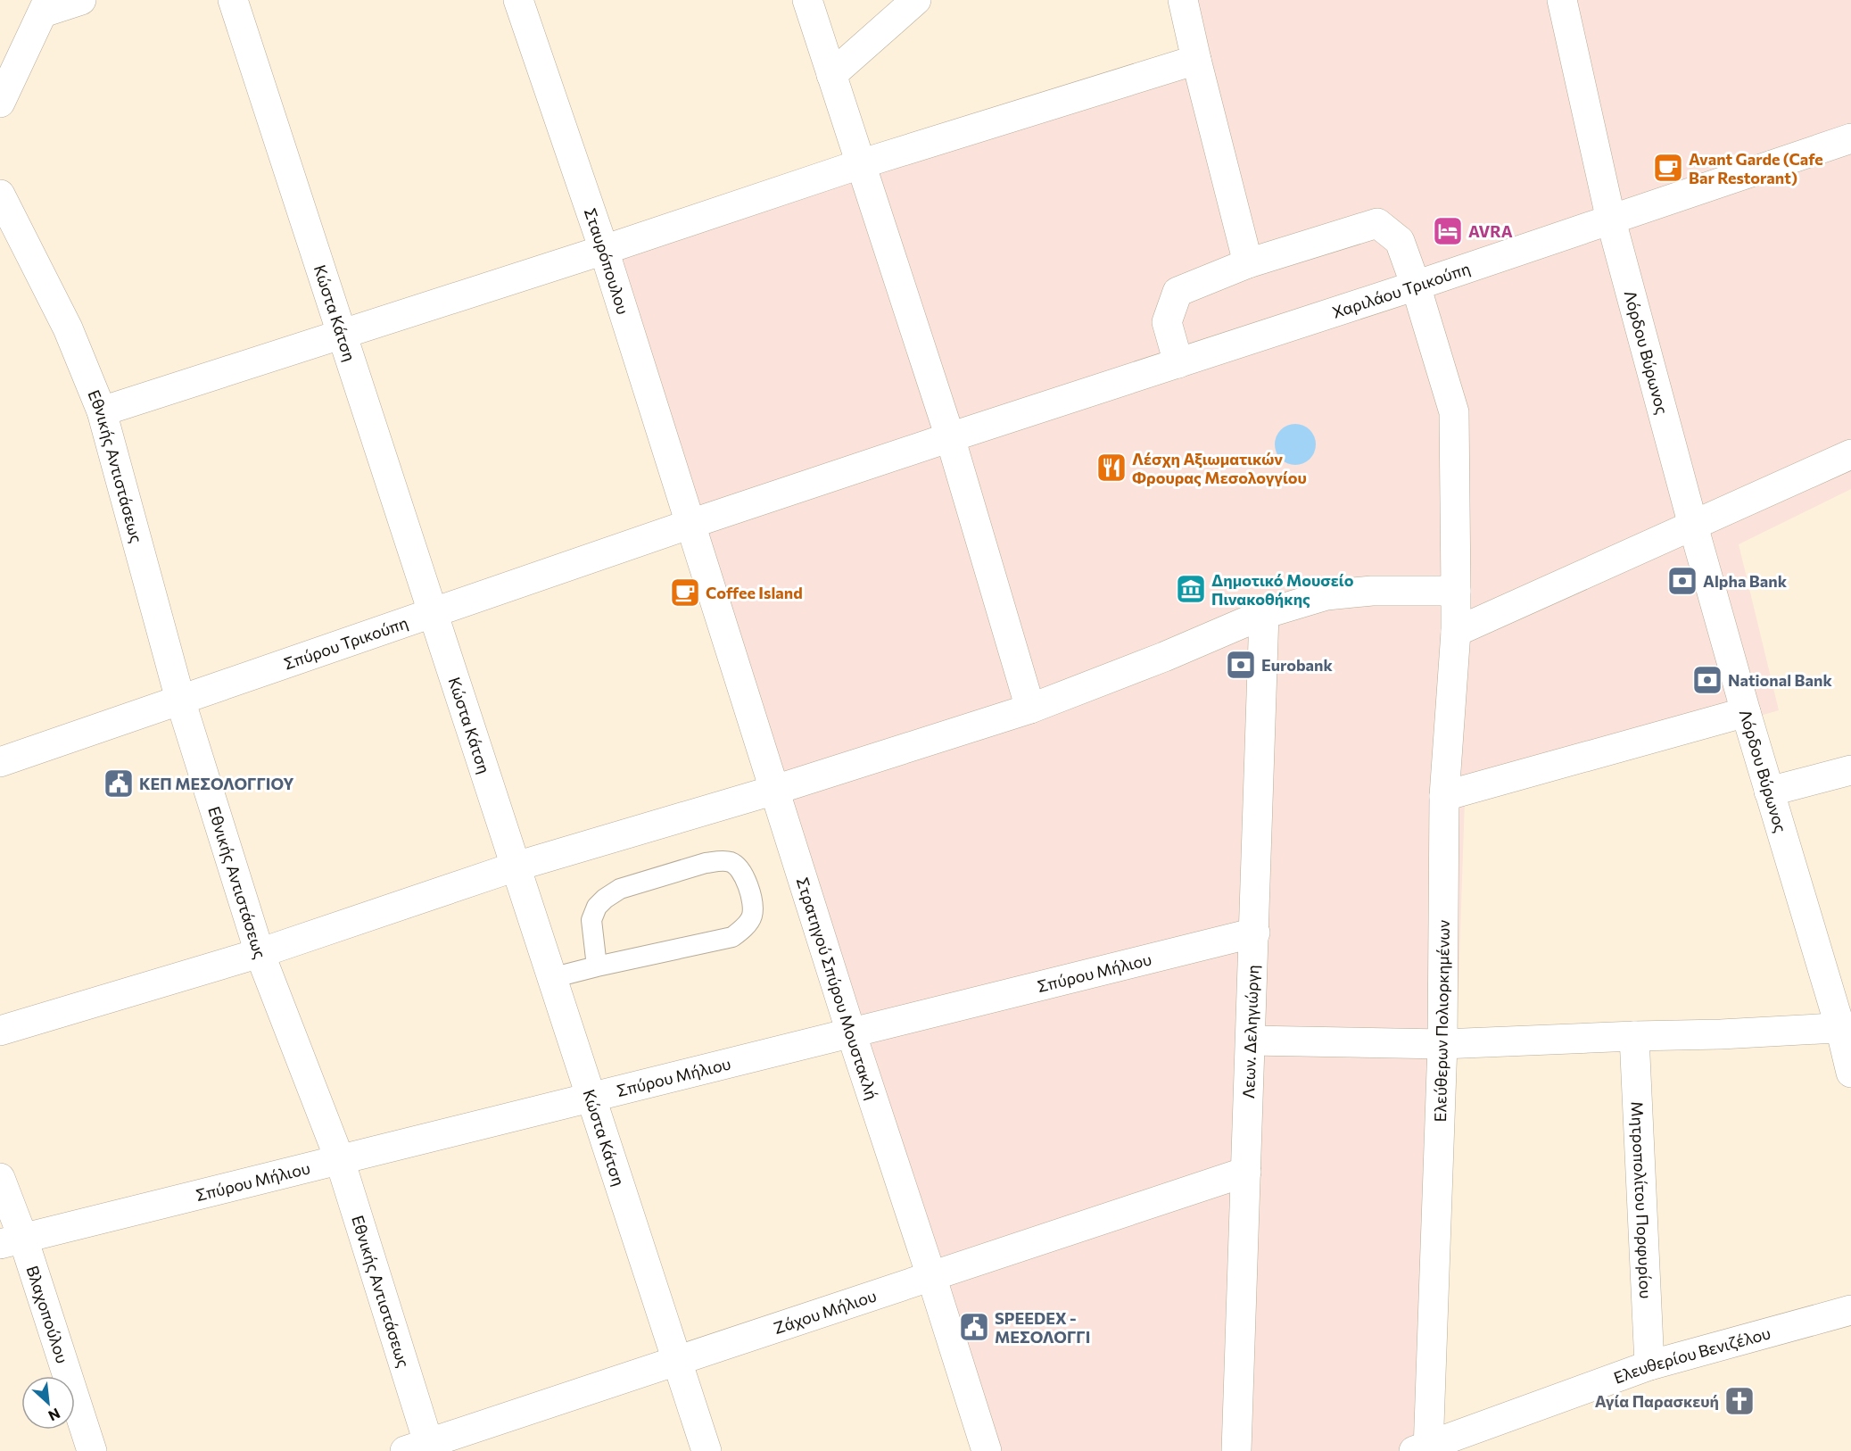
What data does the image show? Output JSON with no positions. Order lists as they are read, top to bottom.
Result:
{
  "streets": {
    "street": [
      "Σταυρόπουλου",
      "Χαριλάου Τρικούπη",
      "Κώστα Κάτση",
      "Λόρδου Βύρωνος",
      "Εθνικής Αντιστάσεως",
      "Σπύρου Τρικούπη",
      "Σπύρου Μήλιου",
      "Στρατηγού Σπύρου Μουστακλή",
      "Ελεύθερων Πολιορκημένων",
      "Λεων. Δεληγιώργη",
      "Μητροπολίτου Πορφυρίου",
      "Ζάχου Μήλιου",
      "Βλαχοπούλου",
      "Ελευθερίου Βενιζέλου"
    ]
  },
  "crossings": [
    ["Σταυρόπουλου", "Χαριλάου Τρικούπη"],
    ["Σταυρόπουλου", "Σπύρου Τρικούπη"],
    ["Σταυρόπουλου", "Στρατηγού Σπύρου Μουστακλή"],
    ["Χαριλάου Τρικούπη", "Λόρδου Βύρωνος"],
    ["Χαριλάου Τρικούπη", "Σπύρου Τρικούπη"],
    ["Χαριλάου Τρικούπη", "Στρατηγού Σπύρου Μουστακλή"],
    ["Χαριλάου Τρικούπη", "Ελεύθερων Πολιορκημένων"],
    ["Κώστα Κάτση", "Σπύρου Τρικούπη"],
    ["Κώστα Κάτση", "Σπύρου Μήλιου"],
    ["Κώστα Κάτση", "Ζάχου Μήλιου"],
    ["Εθνικής Αντιστάσεως", "Σπύρου Τρικούπη"],
    ["Εθνικής Αντιστάσεως", "Σπύρου Μήλιου"],
    ["Εθνικής Αντιστάσεως", "Ζάχου Μήλιου"],
    ["Σπύρου Τρικούπη", "Στρατηγού Σπύρου Μουστακλή"],
    ["Σπύρου Μήλιου", "Στρατηγού Σπύρου Μουστακλή"],
    ["Σπύρου Μήλιου", "Λεων. Δεληγιώργη"],
    ["Σπύρου Μήλιου", "Βλαχοπούλου"],
    ["Στρατηγού Σπύρου Μουστακλή", "Ζάχου Μήλιου"],
    ["Ελεύθερων Πολιορκημένων", "Ελευθερίου Βενιζέλου"],
    ["Λεων. Δεληγιώργη", "Ζάχου Μήλιου"],
    ["Μητροπολίτου Πορφυρίου", "Ελευθερίου Βενιζέλου"]
  ],
  "places": {
    "cafe": ["Avant Garde (Cafe Bar Restorant)", "Coffee Island"],
    "hotel": ["AVRA"],
    "restaurant": ["Λέσχη Αξιωματικών Φρουρας Μεσολογγίου"],
    "bank": ["Alpha Bank", "Eurobank", "National Bank"],
    "museum": ["Δημοτικό Μουσείο Πινακοθήκης"],
    "public building": ["ΚΕΠ ΜΕΣΟΛΟΓΓΙΟΥ", "SPEEDEX - ΜΕΣΟΛΟΓΓΙ"],
    "church": ["Αγία Παρασκευή"]
  },
  "north": "bottom right"
}
